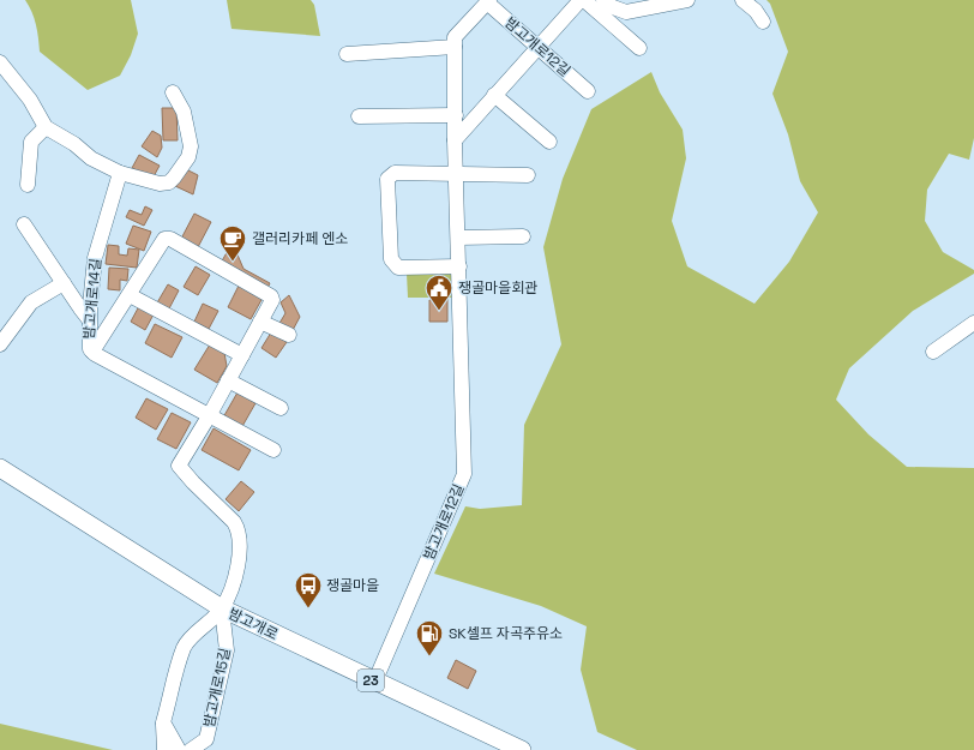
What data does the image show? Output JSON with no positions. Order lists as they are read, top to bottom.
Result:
{
  "streets": {
    "main road": ["밤고개로", "23"],
    "street": ["밤고개로12길", "밤고개로14길", "밤고개로15길"]
  },
  "crossings": [
    ["밤고개로12길", "밤고개로"],
    ["밤고개로", "밤고개로15길"]
  ],
  "places": {
    "cafe": ["갤러리카페 엔소"],
    "public building": ["쟁골마을회관"],
    "bus stop": ["쟁골마을"],
    "fuel station": ["SK셀프 자곡주유소"]
  }
}
